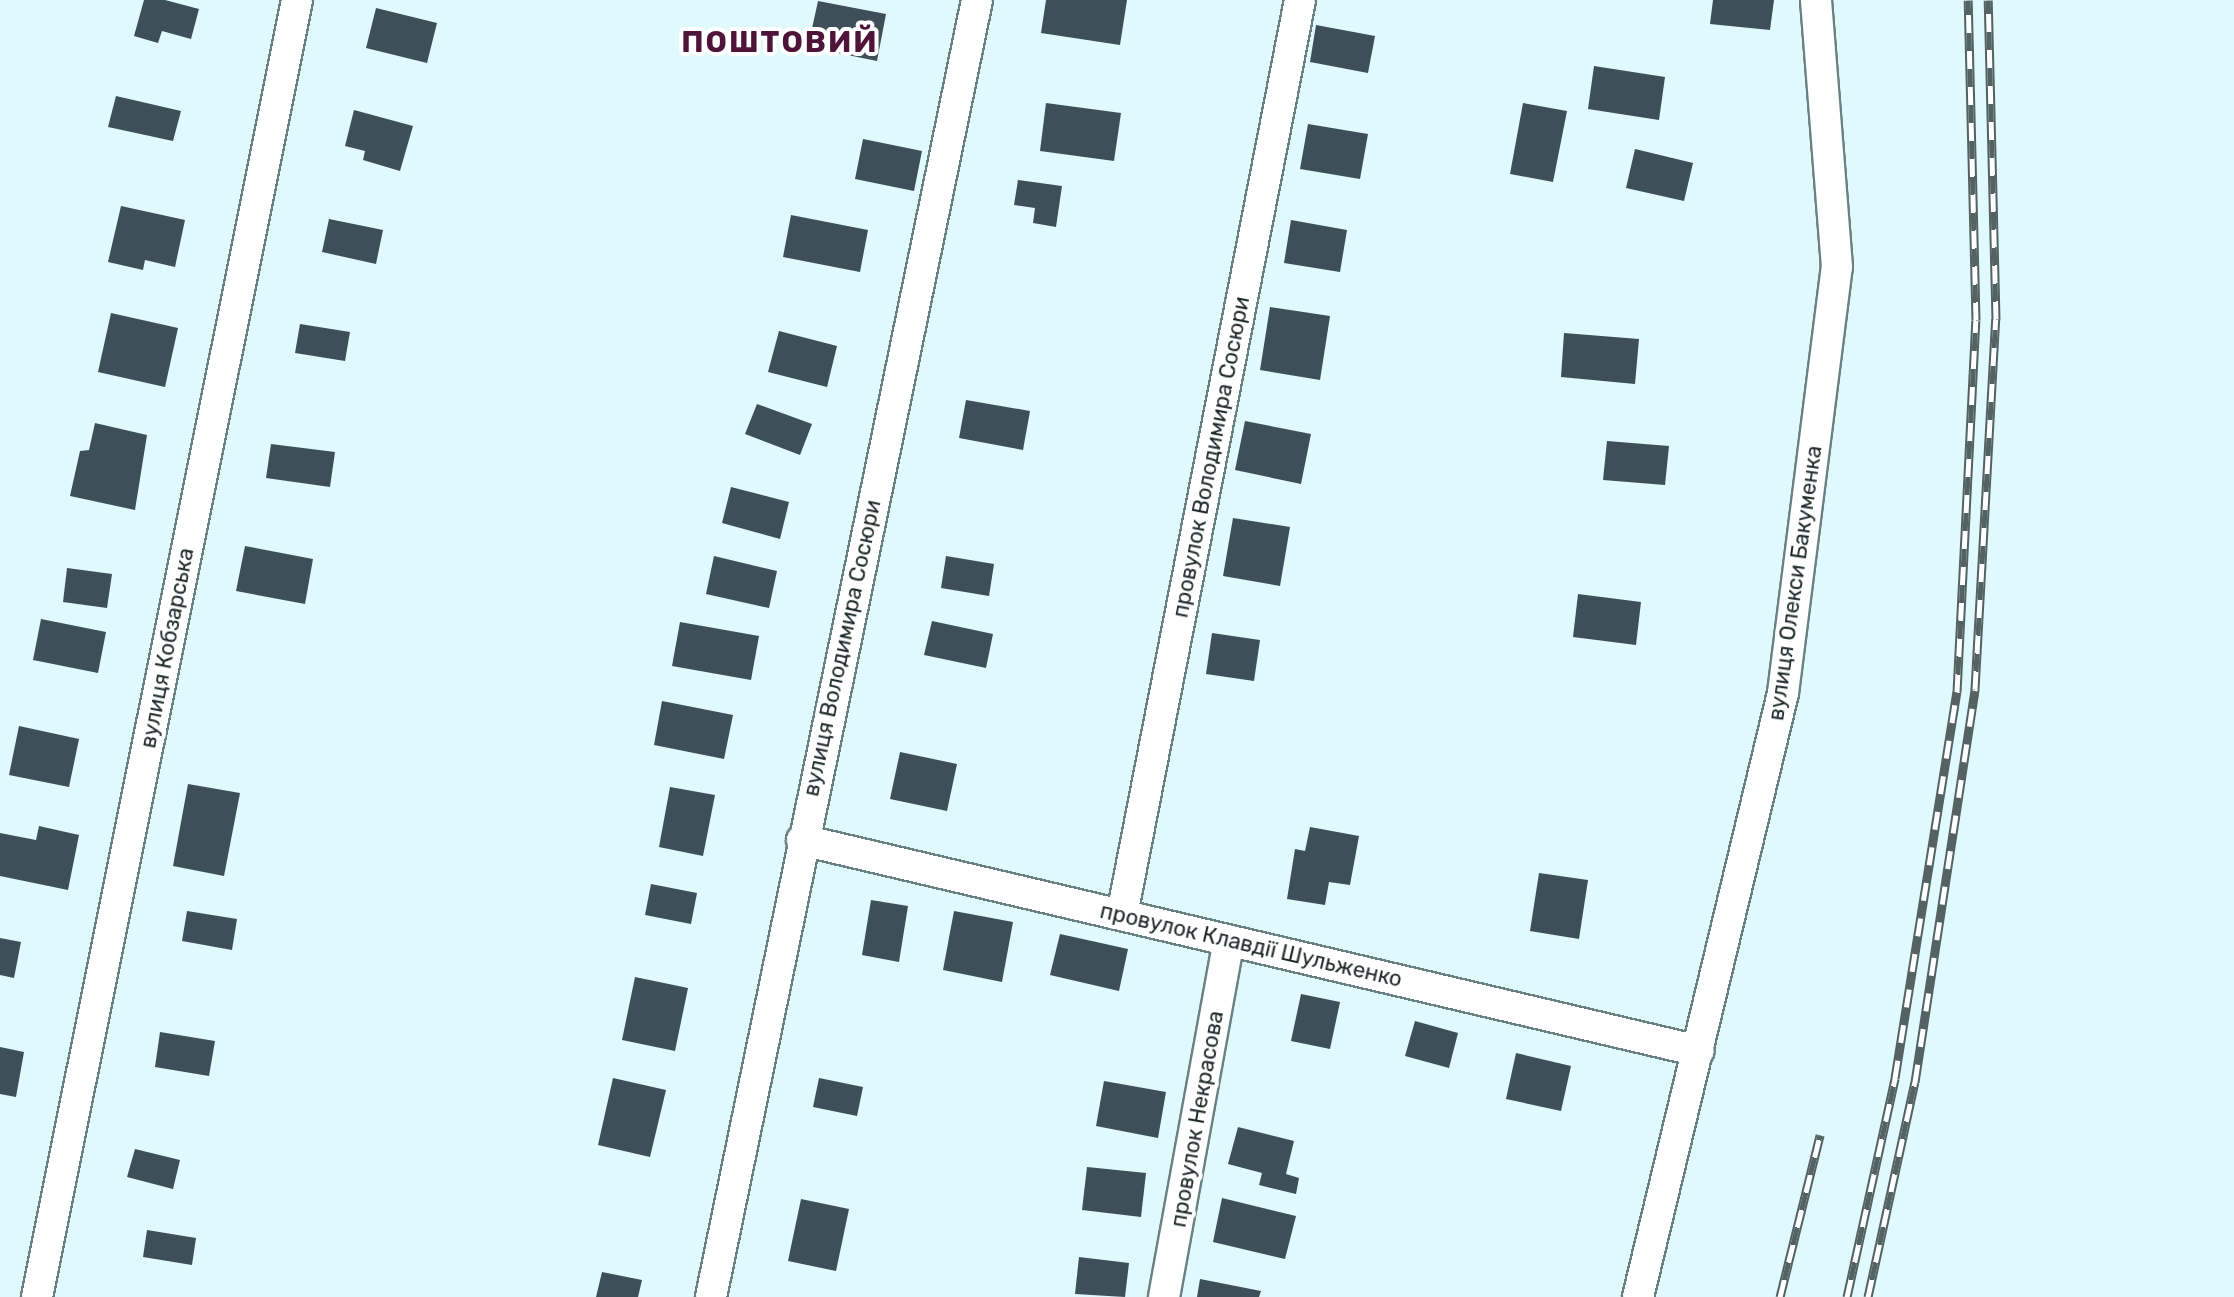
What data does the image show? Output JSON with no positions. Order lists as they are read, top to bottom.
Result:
{
  "streets": {
    "street": [
      "провулок Володимира Сосюри",
      "вулиця Олекси Бакуменка",
      "вулиця Кобзарська",
      "вулиця Володимира Сосюри",
      "провулок Клавдії Шульженко",
      "провулок Некрасова"
    ]
  },
  "crossings": [
    ["провулок Володимира Сосюри", "провулок Клавдії Шульженко"],
    ["вулиця Олекси Бакуменка", "провулок Клавдії Шульженко"],
    ["вулиця Володимира Сосюри", "провулок Клавдії Шульженко"],
    ["провулок Клавдії Шульженко", "провулок Некрасова"]
  ],
  "districts": ["ПОШТОВИЙ"]
}
